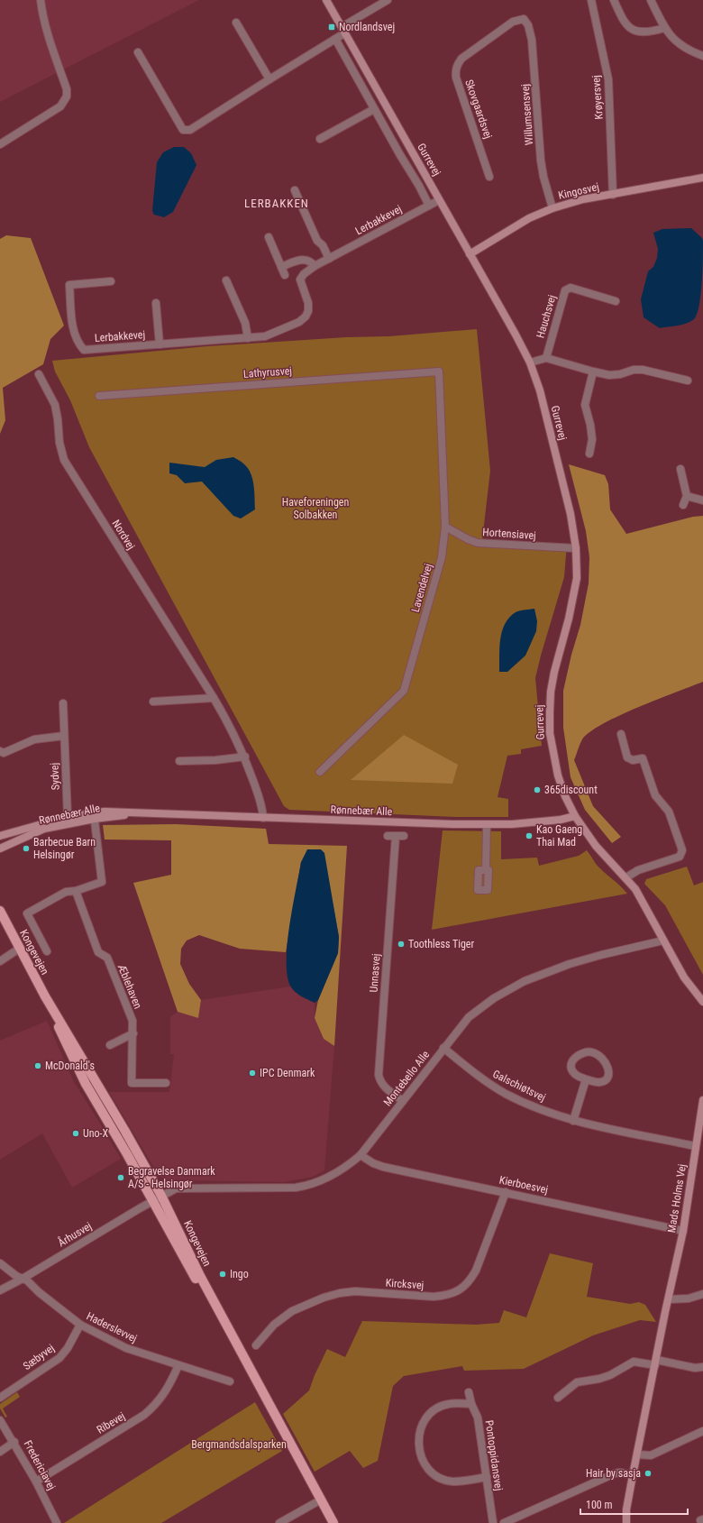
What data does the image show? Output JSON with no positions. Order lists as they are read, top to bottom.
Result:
{
  "streets": {
    "main road": ["Kongevejen"],
    "street": [
      "Krøyersvej",
      "Skovgaardsvej",
      "Willumsensvej",
      "Gurrevej",
      "Kingosvej",
      "Lerbakkevej",
      "Hauchsvej",
      "Lathyrusvej",
      "Hortensiavej",
      "Nordvej",
      "Lavendelvej",
      "Sydvej",
      "Rønnebær Alle",
      "Unnasvej",
      "Æblehaven",
      "Montebello Alle",
      "Galschiøtsvej",
      "Kierboesvej",
      "Mads Holms Vej",
      "Århusvej",
      "Kircksvej",
      "Haderslevvej",
      "Sæbyvej",
      "Ribevej",
      "Pontoppidansvej",
      "Fredericiavej"
    ]
  },
  "crossings": [
    ["Krøyersvej", "Kingosvej"],
    ["Skovgaardsvej", "Willumsensvej"],
    ["Willumsensvej", "Kingosvej"],
    ["Gurrevej", "Kingosvej"],
    ["Gurrevej", "Lerbakkevej"],
    ["Gurrevej", "Hortensiavej"],
    ["Gurrevej", "Rønnebær Alle"],
    ["Gurrevej", "Montebello Alle"],
    ["Lathyrusvej", "Lavendelvej"],
    ["Hortensiavej", "Lavendelvej"],
    ["Nordvej", "Rønnebær Alle"],
    ["Sydvej", "Rønnebær Alle"],
    ["Kongevejen", "Montebello Alle"],
    ["Kongevejen", "Århusvej"],
    ["Unnasvej", "Montebello Alle"],
    ["Montebello Alle", "Galschiøtsvej"],
    ["Montebello Alle", "Kierboesvej"],
    ["Montebello Alle", "Århusvej"],
    ["Galschiøtsvej", "Mads Holms Vej"],
    ["Kierboesvej", "Mads Holms Vej"],
    ["Kierboesvej", "Kircksvej"],
    ["Århusvej", "Haderslevvej"],
    ["Haderslevvej", "Sæbyvej"],
    ["Haderslevvej", "Ribevej"],
    ["Ribevej", "Fredericiavej"]
  ],
  "districts": ["LERBAKKEN"],
  "parks": ["Haveforeningen Solbakken", "Bergmandsdalsparken"],
  "places": {
    "transit": ["Nordlandsvej"],
    "other": [
      "365discount",
      "Kao Gaeng Thai Mad",
      "Barbecue Barn Helsingør",
      "Toothless Tiger",
      "McDonald's",
      "IPC Denmark",
      "Uno-X",
      "Begravelse Danmark A/S - Helsingør",
      "Ingo",
      "Hair by sasja"
    ]
  },
  "scale_bar": "100 m"
}
